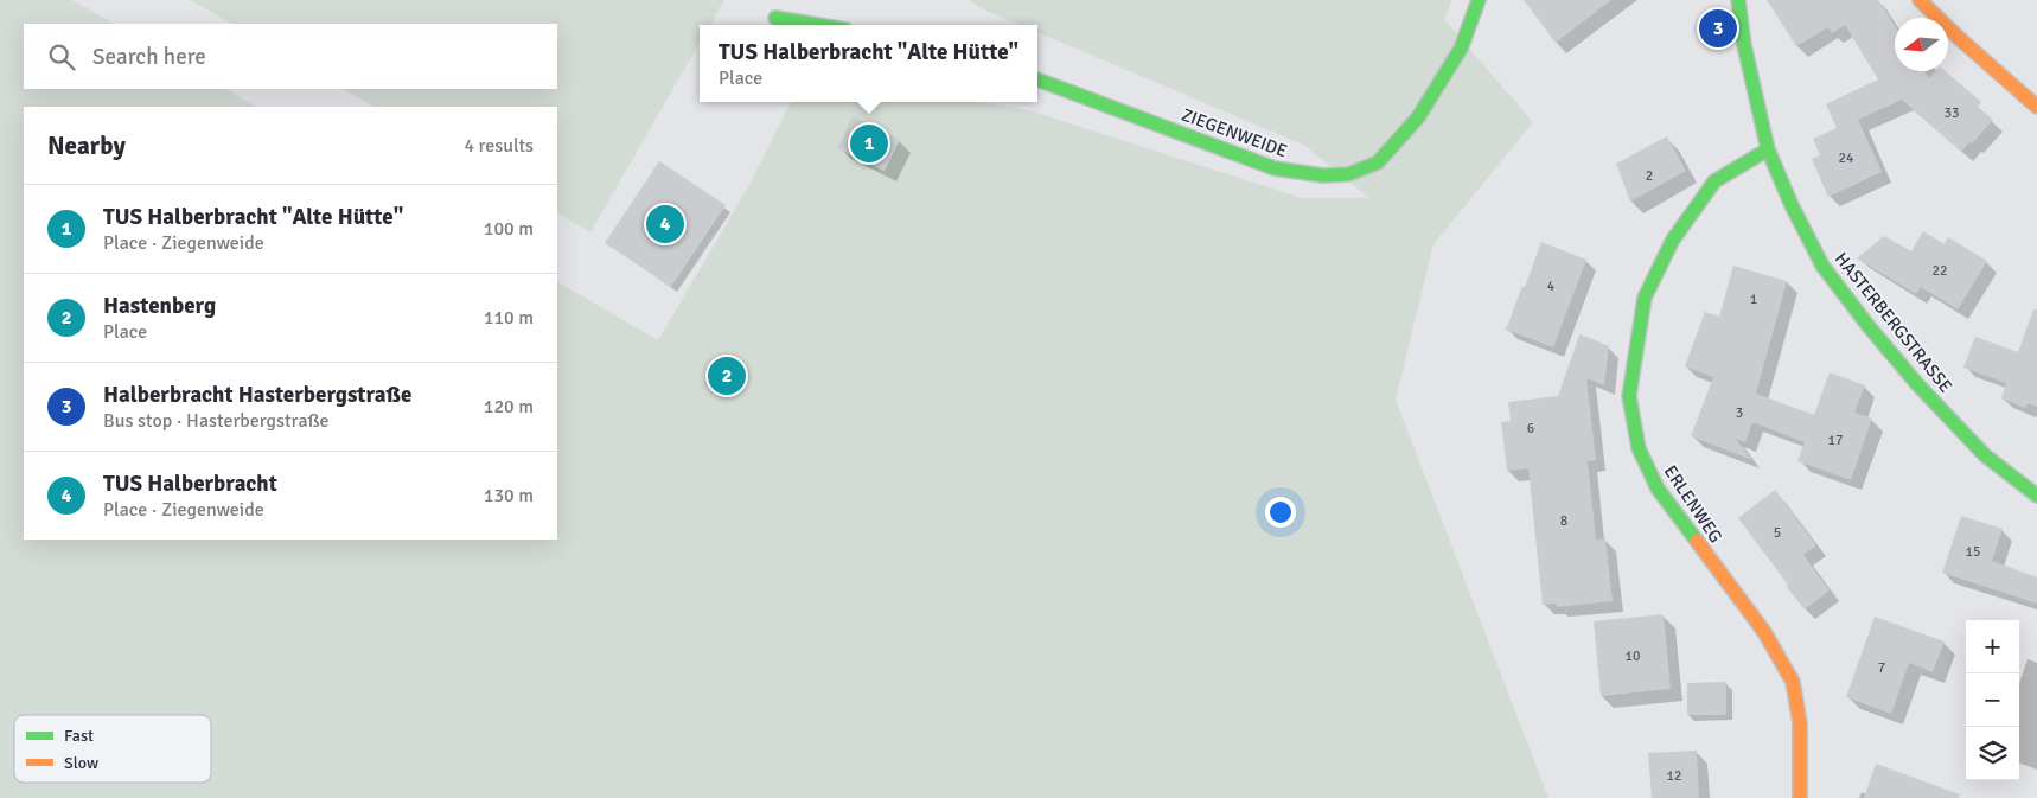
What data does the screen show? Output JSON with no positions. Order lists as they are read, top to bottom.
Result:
{
  "streets": {
    "street": ["ZIEGENWEIDE", "HASTERBERGSTRASSE", "ERLENWEG"]
  },
  "crossings": [
    ["HASTERBERGSTRASSE", "ERLENWEG"]
  ],
  "house_numbers": [
    "33",
    "24",
    "2",
    "22",
    "4",
    "1",
    "3",
    "6",
    "17",
    "8",
    "5",
    "15",
    "10",
    "7",
    "12"
  ],
  "legend": ["Fast", "Slow"],
  "north": "left",
  "page": {
    "pins": [
      "3",
      "1",
      "4",
      "2"
    ],
    "search": "Search here",
    "popup": ["TUS Halberbracht \"Alte Hütte\"", "Place"],
    "heading": ["Nearby", "4 results"],
    "list": [
      {
        "mark": "1",
        "name": "TUS Halberbracht \"Alte Hütte\"",
        "note": "Place · Ziegenweide",
        "value": "100 m"
      },
      {
        "mark": "2",
        "name": "Hastenberg",
        "note": "Place",
        "value": "110 m"
      },
      {
        "mark": "3",
        "name": "Halberbracht Hasterbergstraße",
        "note": "Bus stop · Hasterbergstraße",
        "value": "120 m"
      },
      {
        "mark": "4",
        "name": "TUS Halberbracht",
        "note": "Place · Ziegenweide",
        "value": "130 m"
      }
    ],
    "map_buttons": ["+", "−"]
  }
}
